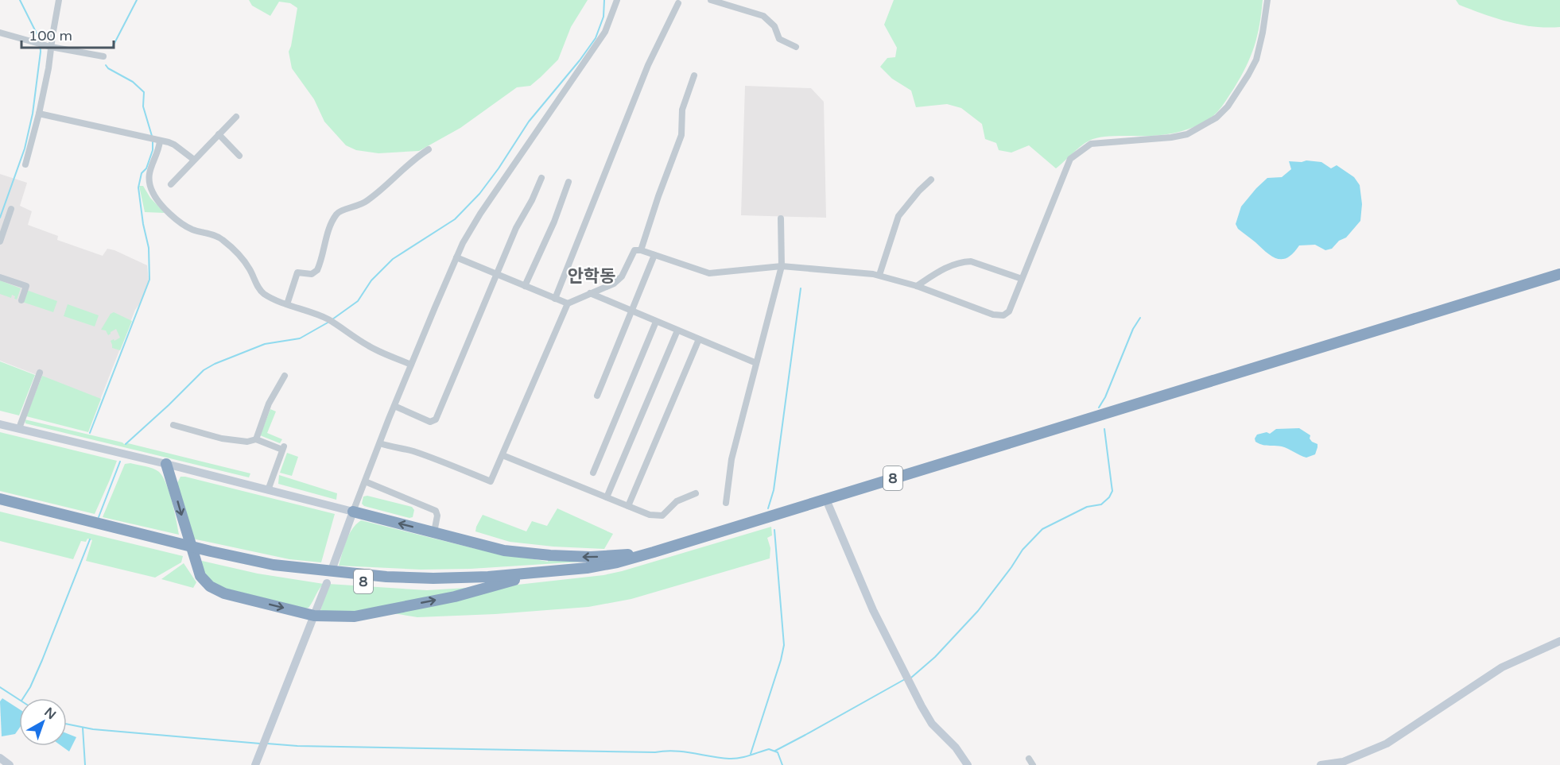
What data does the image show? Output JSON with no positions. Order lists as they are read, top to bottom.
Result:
{
  "streets": {
    "highway": ["8"]
  },
  "districts": ["안학동"],
  "scale_bar": "100 m",
  "north": "top right"
}
